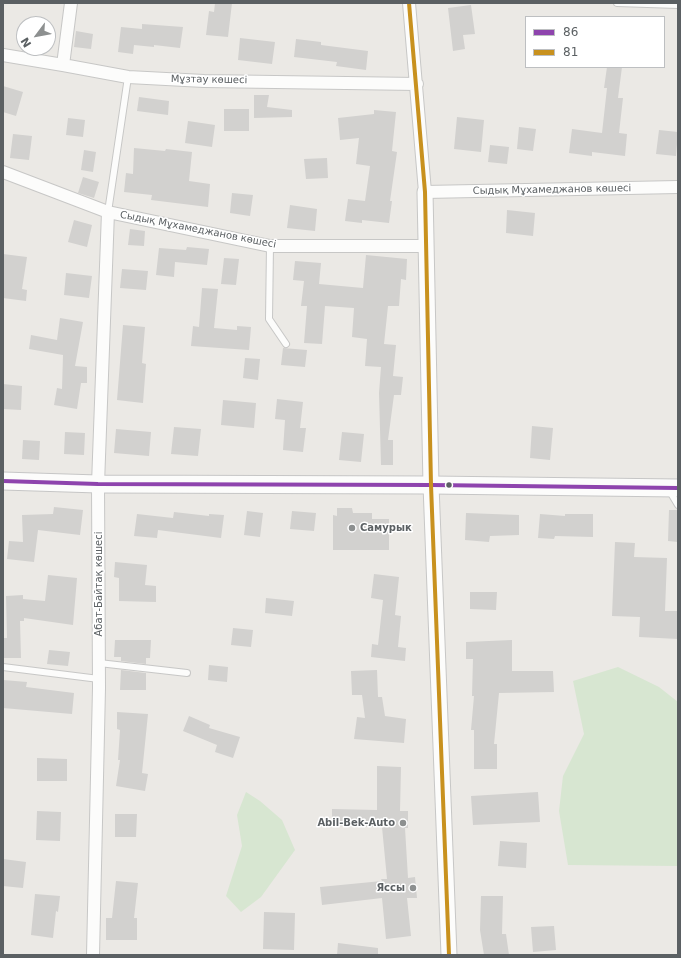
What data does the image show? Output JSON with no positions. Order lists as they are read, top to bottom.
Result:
{
  "streets": {
    "street": ["Мұзтау көшесі", "Сыдық Мұхамеджанов көшесі", "Абат-Байтақ көшесі"]
  },
  "crossings": [
    ["Сыдық Мұхамеджанов көшесі", "Абат-Байтақ көшесі"]
  ],
  "places": ["Самурык", "Abil-Bek-Auto", "Яссы"],
  "lines": ["transit line 81", "transit line 86"],
  "legend": ["86", "81"],
  "north": "bottom left"
}
